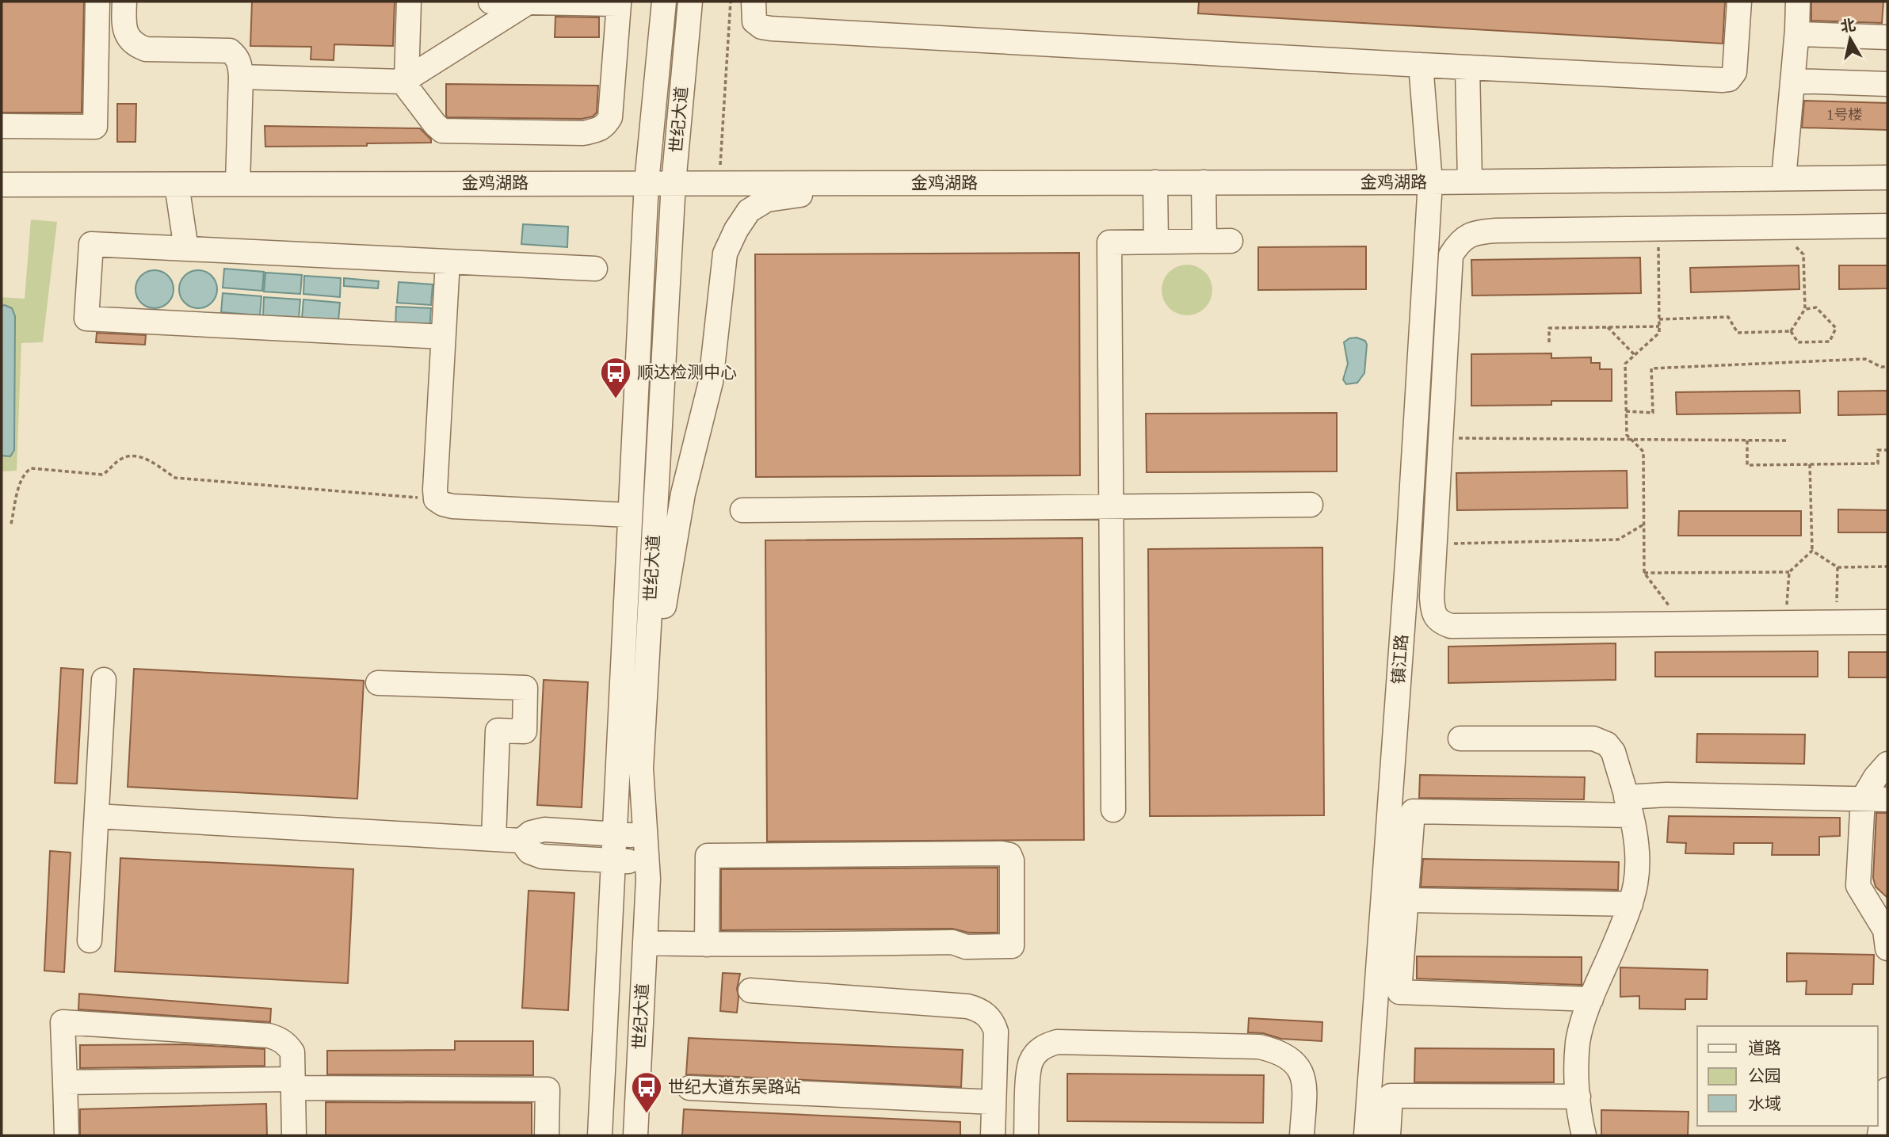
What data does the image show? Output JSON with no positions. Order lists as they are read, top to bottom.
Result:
{
  "streets": {
    "street": ["世纪大道", "金鸡湖路", "镇江路"]
  },
  "crossings": [
    ["世纪大道", "金鸡湖路"],
    ["金鸡湖路", "镇江路"]
  ],
  "places": {
    "bus stop": ["顺达检测中心", "世纪大道东吴路站"]
  },
  "house_numbers": ["1号楼"],
  "legend": ["道路", "公园", "水域"],
  "north": "top"
}
